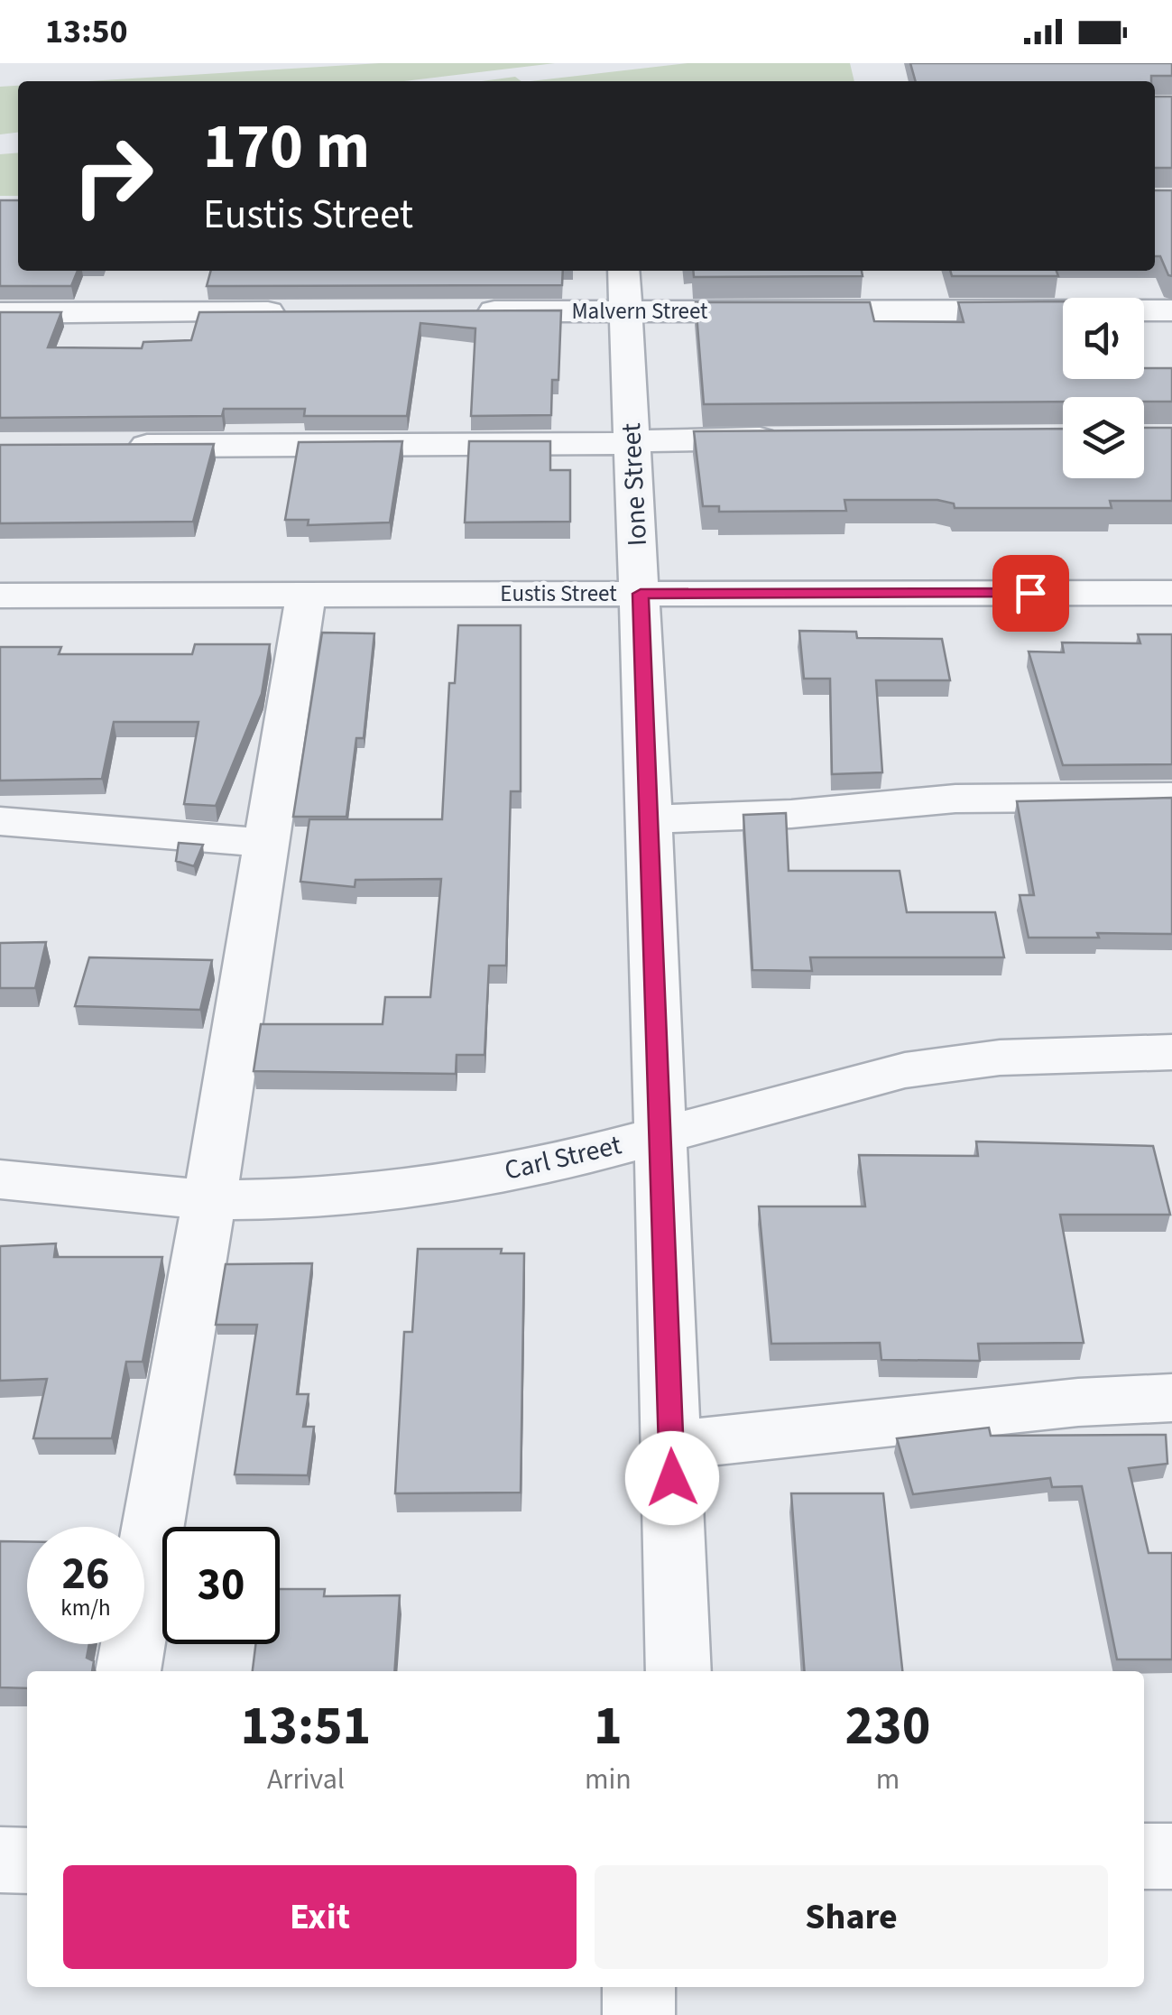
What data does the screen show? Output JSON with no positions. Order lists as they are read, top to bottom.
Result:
{
  "streets": {
    "street": [
      "Malvern Street",
      "Ione Street",
      "Eustis Street",
      "Carl Street"
    ]
  },
  "crossings": [
    ["Malvern Street", "Ione Street"],
    ["Ione Street", "Eustis Street"],
    ["Ione Street", "Carl Street"]
  ],
  "page": {
    "status": "13:50",
    "turn": ["170 m", "Eustis Street"],
    "speed": "26 km/h",
    "limit": "30",
    "eta": [
      "13:51",
      "Arrival",
      "1",
      "min",
      "230",
      "m"
    ],
    "buttons": ["Exit", "Share"]
  }
}
